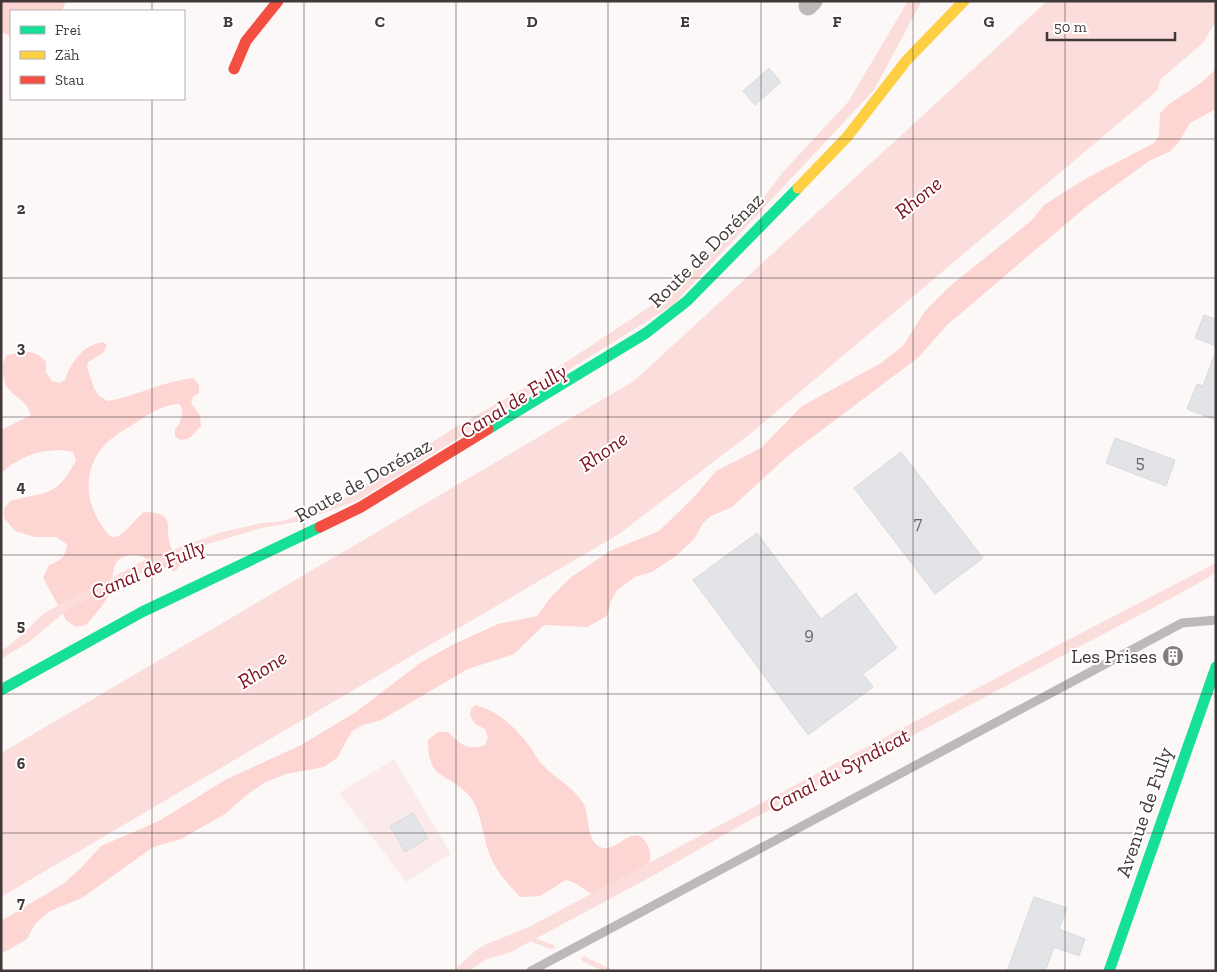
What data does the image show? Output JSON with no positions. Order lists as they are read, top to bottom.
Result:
{
  "streets": {
    "street": ["Route de Dorénaz", "Avenue de Fully"]
  },
  "water": ["Rhone", "Canal de Fully", "Canal du Syndicat"],
  "places": {
    "building": ["Les Prises"]
  },
  "house_numbers": ["5", "7", "9"],
  "legend": ["Frei", "Zäh", "Stau"],
  "scale_bar": "50 m",
  "grid": {
    "columns": [
      "B",
      "C",
      "D",
      "E",
      "F",
      "G"
    ],
    "rows": [
      "2",
      "3",
      "4",
      "5",
      "6",
      "7"
    ]
  }
}
